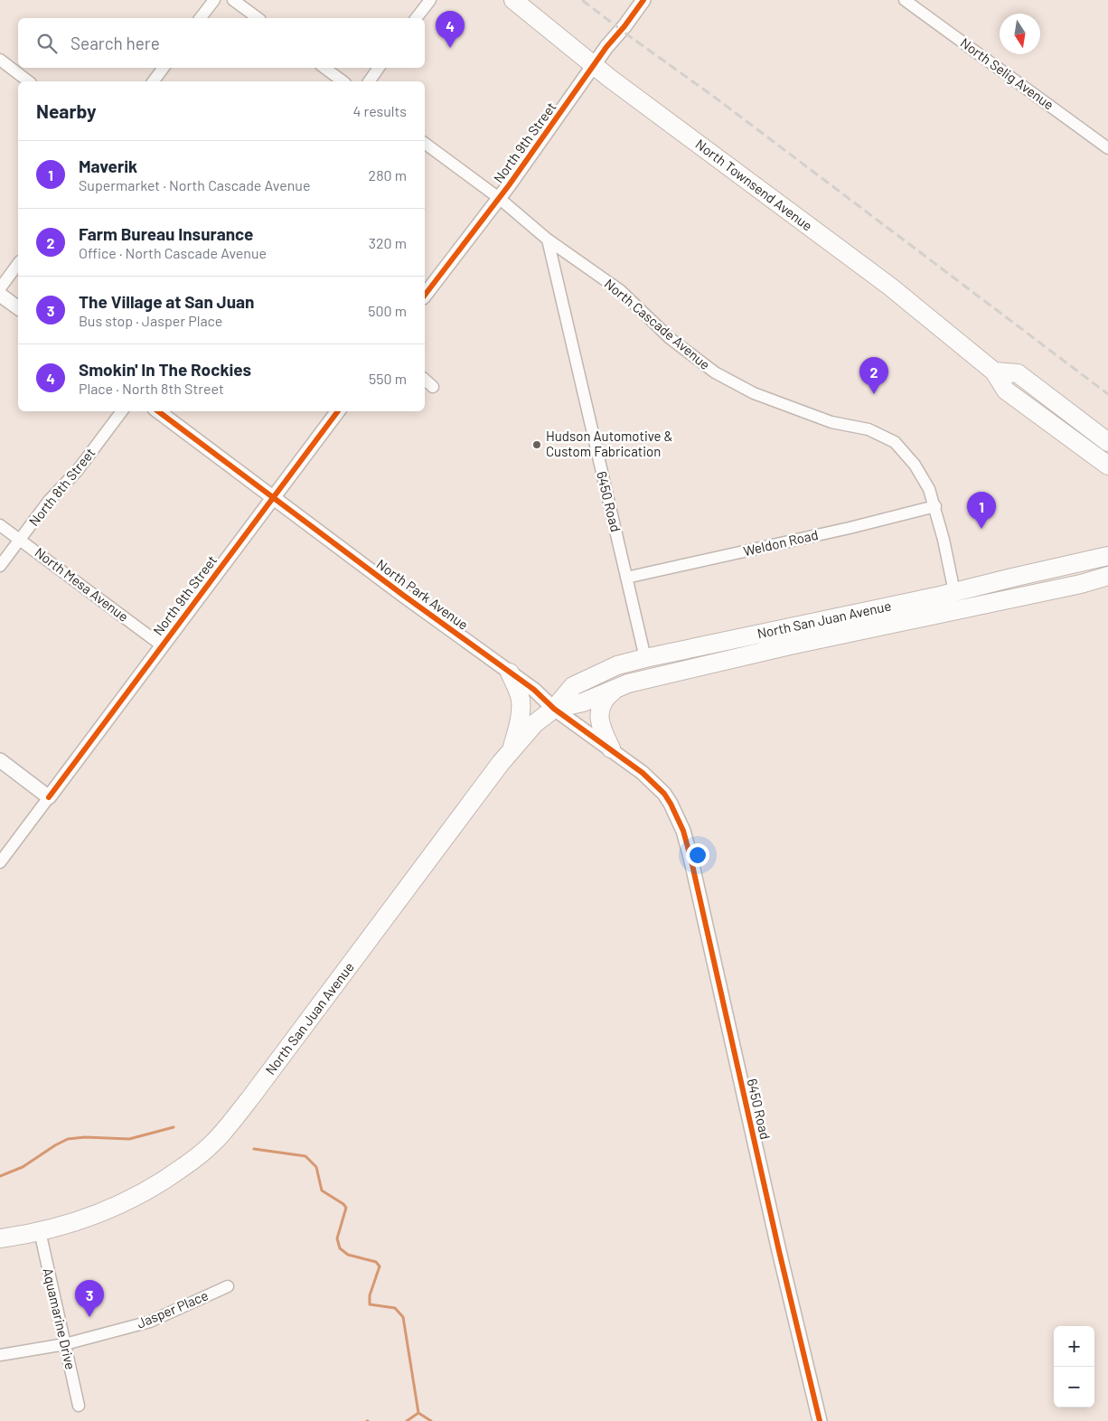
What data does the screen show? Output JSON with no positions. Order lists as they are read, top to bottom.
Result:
{
  "streets": {
    "highway": ["North Townsend Avenue", "North San Juan Avenue"],
    "street": [
      "North Selig Avenue",
      "North 9th Street",
      "North Cascade Avenue",
      "North 8th Street",
      "6450 Road",
      "Weldon Road",
      "North Mesa Avenue",
      "North Park Avenue",
      "Jasper Place",
      "Aquamarine Drive"
    ]
  },
  "crossings": [
    ["North 9th Street", "North Townsend Avenue"],
    ["North 9th Street", "North Cascade Avenue"],
    ["North 9th Street", "North Mesa Avenue"],
    ["North 9th Street", "North Park Avenue"],
    ["North Cascade Avenue", "6450 Road"],
    ["North Cascade Avenue", "Weldon Road"],
    ["North Cascade Avenue", "North San Juan Avenue"],
    ["North 8th Street", "North Mesa Avenue"],
    ["6450 Road", "Weldon Road"],
    ["6450 Road", "North Park Avenue"],
    ["6450 Road", "North San Juan Avenue"],
    ["North Park Avenue", "North San Juan Avenue"],
    ["North San Juan Avenue", "Aquamarine Drive"],
    ["Jasper Place", "Aquamarine Drive"]
  ],
  "places": ["Hudson Automotive & Custom Fabrication"],
  "north": "bottom",
  "page": {
    "pins": [
      "4",
      "2",
      "1",
      "3"
    ],
    "search": "Search here",
    "heading": ["Nearby", "4 results"],
    "list": [
      {
        "mark": "1",
        "name": "Maverik",
        "note": "Supermarket · North Cascade Avenue",
        "value": "280 m"
      },
      {
        "mark": "2",
        "name": "Farm Bureau Insurance",
        "note": "Office · North Cascade Avenue",
        "value": "320 m"
      },
      {
        "mark": "3",
        "name": "The Village at San Juan",
        "note": "Bus stop · Jasper Place",
        "value": "500 m"
      },
      {
        "mark": "4",
        "name": "Smokin' In The Rockies",
        "note": "Place · North 8th Street",
        "value": "550 m"
      }
    ],
    "map_buttons": ["+", "−"]
  }
}
